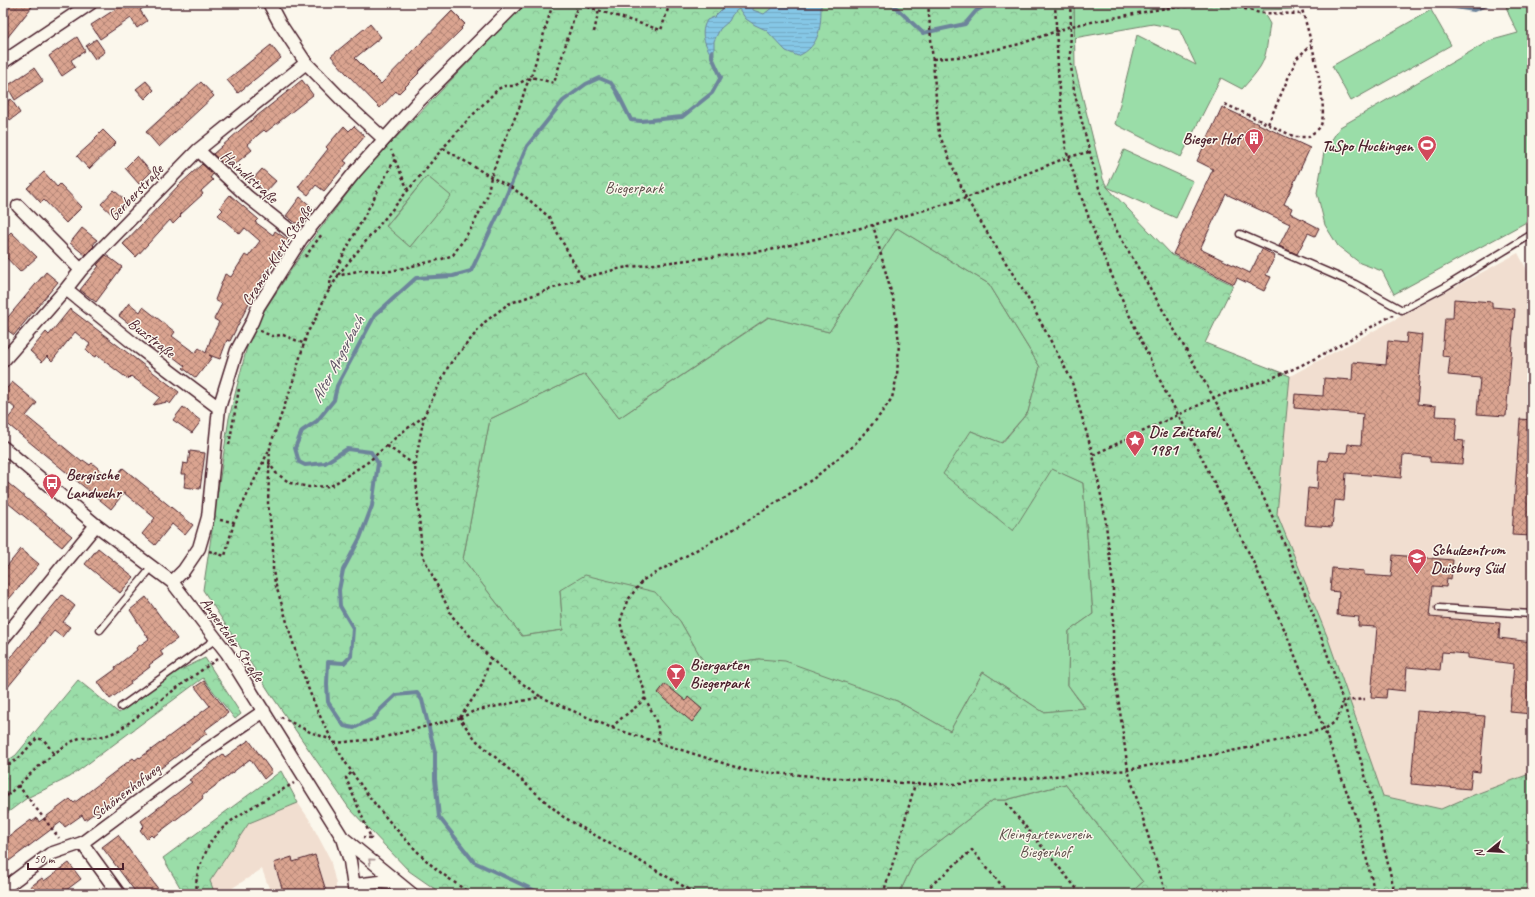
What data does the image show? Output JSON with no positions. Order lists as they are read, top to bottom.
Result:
{
  "streets": {
    "street": [
      "Haindlstraße",
      "Gerberstraße",
      "Cramer-Klett-Straße",
      "Buzstraße",
      "Angertaler Straße",
      "Schönenhofweg"
    ]
  },
  "crossings": [
    ["Haindlstraße", "Gerberstraße"],
    ["Haindlstraße", "Cramer-Klett-Straße"],
    ["Gerberstraße", "Buzstraße"],
    ["Cramer-Klett-Straße", "Buzstraße"],
    ["Cramer-Klett-Straße", "Angertaler Straße"],
    ["Angertaler Straße", "Schönenhofweg"]
  ],
  "water": ["Alter Angerbach"],
  "parks": ["Biegerpark", "Kleingartenverein Biegerhof"],
  "places": {
    "building": ["Bieger Hof"],
    "sports": ["TuSpo Huckingen"],
    "place": ["Die Zeittafel, 1981"],
    "bus stop": ["Bergische Landwehr"],
    "school or university": ["Schulzentrum Duisburg Süd"],
    "bar": ["Biergarten Biegerpark"]
  },
  "scale_bar": "50 m",
  "north": "left"
}
